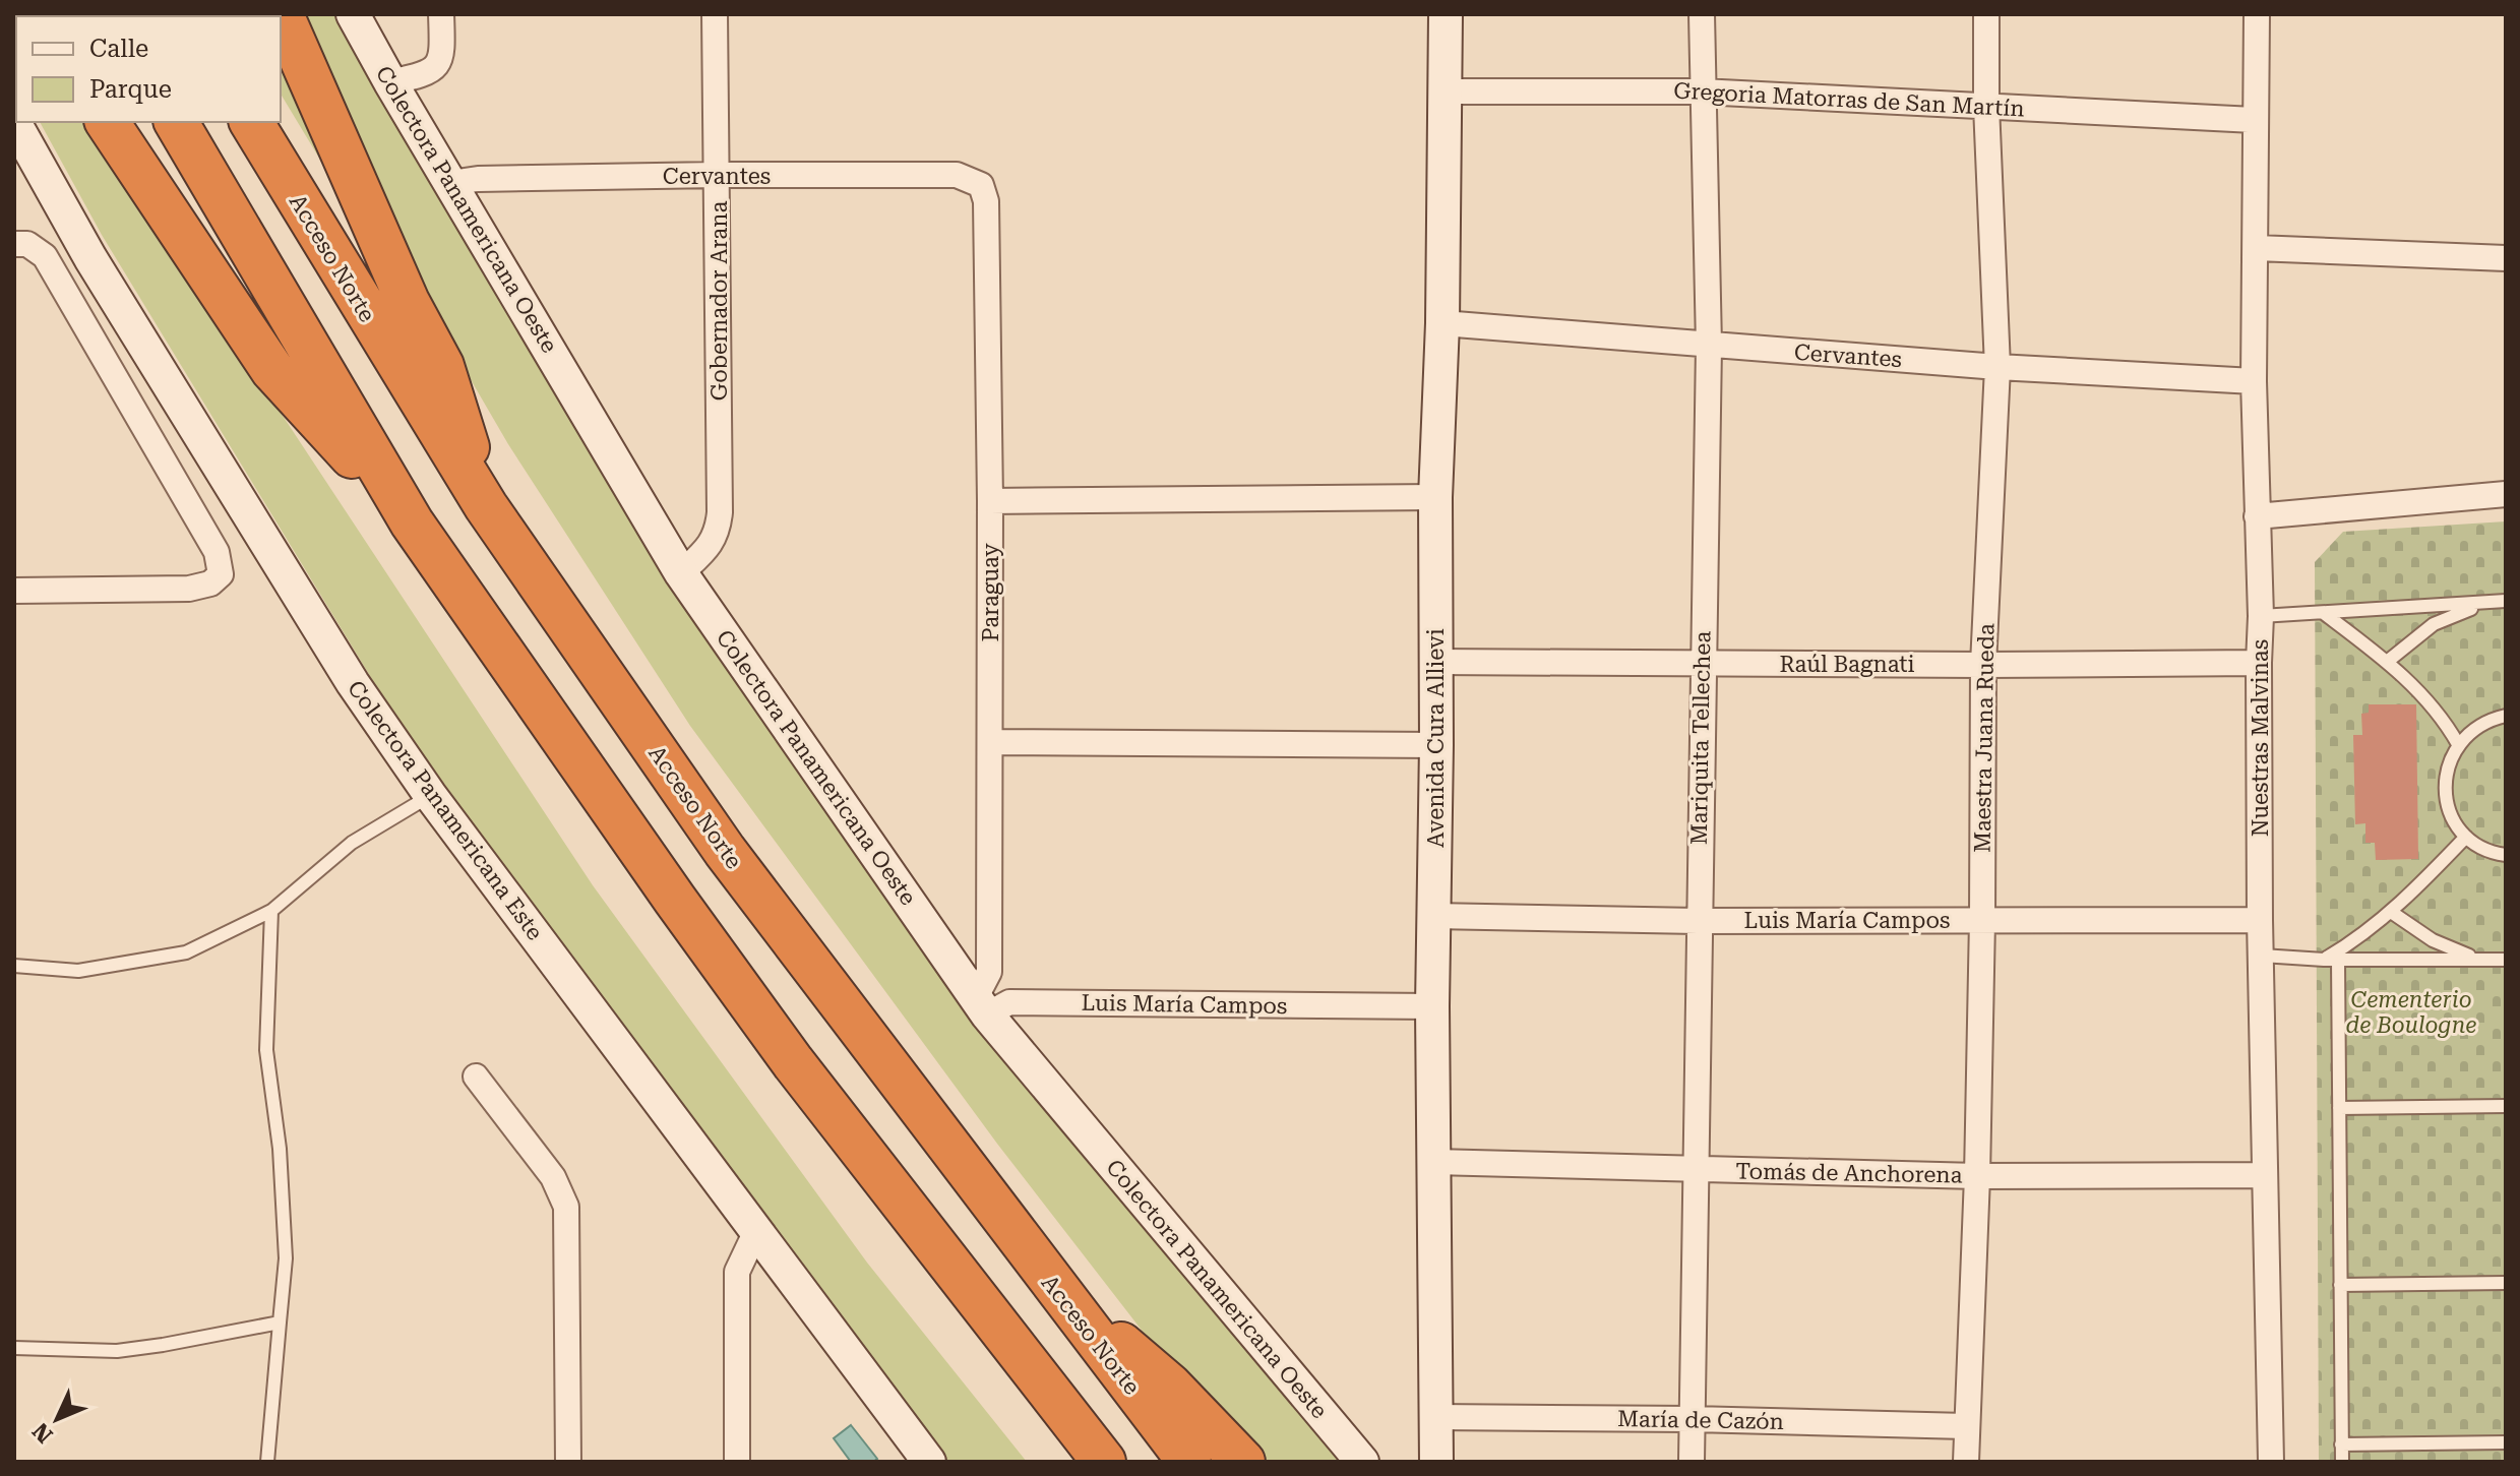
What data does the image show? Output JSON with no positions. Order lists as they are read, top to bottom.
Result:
{
  "streets": {
    "highway": ["Acceso Norte"],
    "street": [
      "Gregoria Matorras de San Martín",
      "Cervantes",
      "Colectora Panamericana Oeste",
      "Gobernador Arana",
      "Paraguay",
      "Raúl Bagnati",
      "Avenida Cura Allievi",
      "Mariquita Tellechea",
      "Maestra Juana Rueda",
      "Nuestras Malvinas",
      "Colectora Panamericana Este",
      "Luis María Campos",
      "Tomás de Anchorena",
      "María de Cazón"
    ]
  },
  "crossings": [
    ["Gregoria Matorras de San Martín", "Avenida Cura Allievi"],
    ["Gregoria Matorras de San Martín", "Mariquita Tellechea"],
    ["Gregoria Matorras de San Martín", "Maestra Juana Rueda"],
    ["Gregoria Matorras de San Martín", "Nuestras Malvinas"],
    ["Cervantes", "Colectora Panamericana Oeste"],
    ["Cervantes", "Gobernador Arana"],
    ["Cervantes", "Paraguay"],
    ["Cervantes", "Avenida Cura Allievi"],
    ["Cervantes", "Mariquita Tellechea"],
    ["Cervantes", "Maestra Juana Rueda"],
    ["Cervantes", "Nuestras Malvinas"],
    ["Colectora Panamericana Oeste", "Gobernador Arana"],
    ["Colectora Panamericana Oeste", "Paraguay"],
    ["Colectora Panamericana Oeste", "Luis María Campos"],
    ["Paraguay", "Luis María Campos"],
    ["Raúl Bagnati", "Avenida Cura Allievi"],
    ["Raúl Bagnati", "Mariquita Tellechea"],
    ["Raúl Bagnati", "Maestra Juana Rueda"],
    ["Raúl Bagnati", "Nuestras Malvinas"],
    ["Avenida Cura Allievi", "Luis María Campos"],
    ["Avenida Cura Allievi", "Tomás de Anchorena"],
    ["Avenida Cura Allievi", "María de Cazón"],
    ["Mariquita Tellechea", "Luis María Campos"],
    ["Mariquita Tellechea", "Tomás de Anchorena"],
    ["Mariquita Tellechea", "María de Cazón"],
    ["Maestra Juana Rueda", "Luis María Campos"],
    ["Maestra Juana Rueda", "Tomás de Anchorena"],
    ["Maestra Juana Rueda", "María de Cazón"],
    ["Nuestras Malvinas", "Luis María Campos"],
    ["Nuestras Malvinas", "Tomás de Anchorena"]
  ],
  "parks": ["Cementerio de Boulogne"],
  "legend": ["Calle", "Parque"],
  "north": "bottom left"
}
